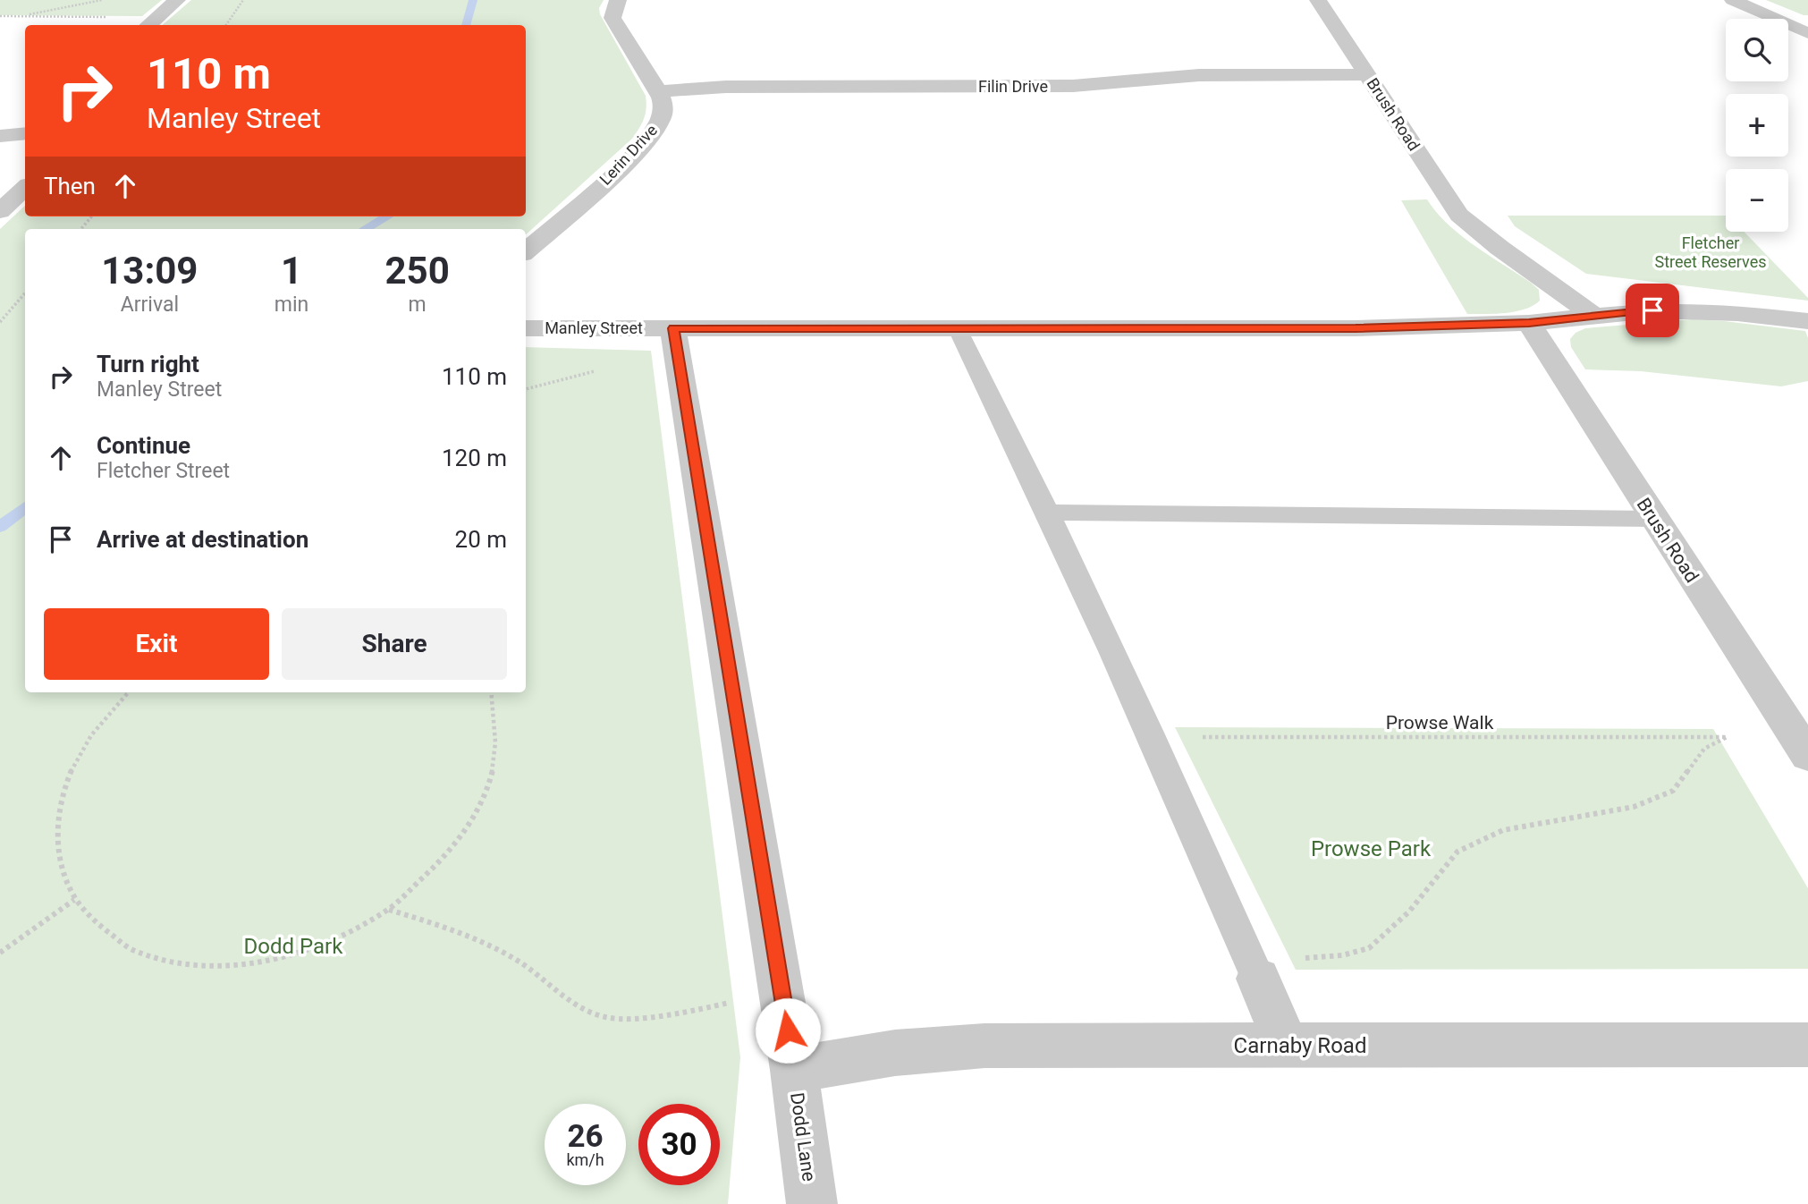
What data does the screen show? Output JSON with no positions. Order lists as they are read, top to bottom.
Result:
{
  "streets": {
    "street": [
      "Filin Drive",
      "Brush Road",
      "Lerin Drive",
      "Manley Street",
      "Carnaby Road",
      "Dodd Lane"
    ],
    "path": ["Prowse Walk"]
  },
  "crossings": [
    ["Filin Drive", "Brush Road"],
    ["Filin Drive", "Lerin Drive"],
    ["Brush Road", "Manley Street"],
    ["Manley Street", "Dodd Lane"],
    ["Carnaby Road", "Dodd Lane"]
  ],
  "parks": ["Fletcher Street Reserves", "Prowse Park", "Dodd Park"],
  "page": {
    "map_buttons": ["+", "−"],
    "turn": ["110 m", "Manley Street"],
    "then": "Then",
    "eta": [
      "13:09",
      "Arrival",
      "1",
      "min",
      "250",
      "m"
    ],
    "list": [
      {
        "name": "Turn right",
        "note": "Manley Street",
        "value": "110 m"
      },
      {
        "name": "Continue",
        "note": "Fletcher Street",
        "value": "120 m"
      },
      {
        "name": "Arrive at destination",
        "value": "20 m"
      }
    ],
    "buttons": ["Exit", "Share"],
    "speed": "26 km/h",
    "limit": "30"
  }
}
